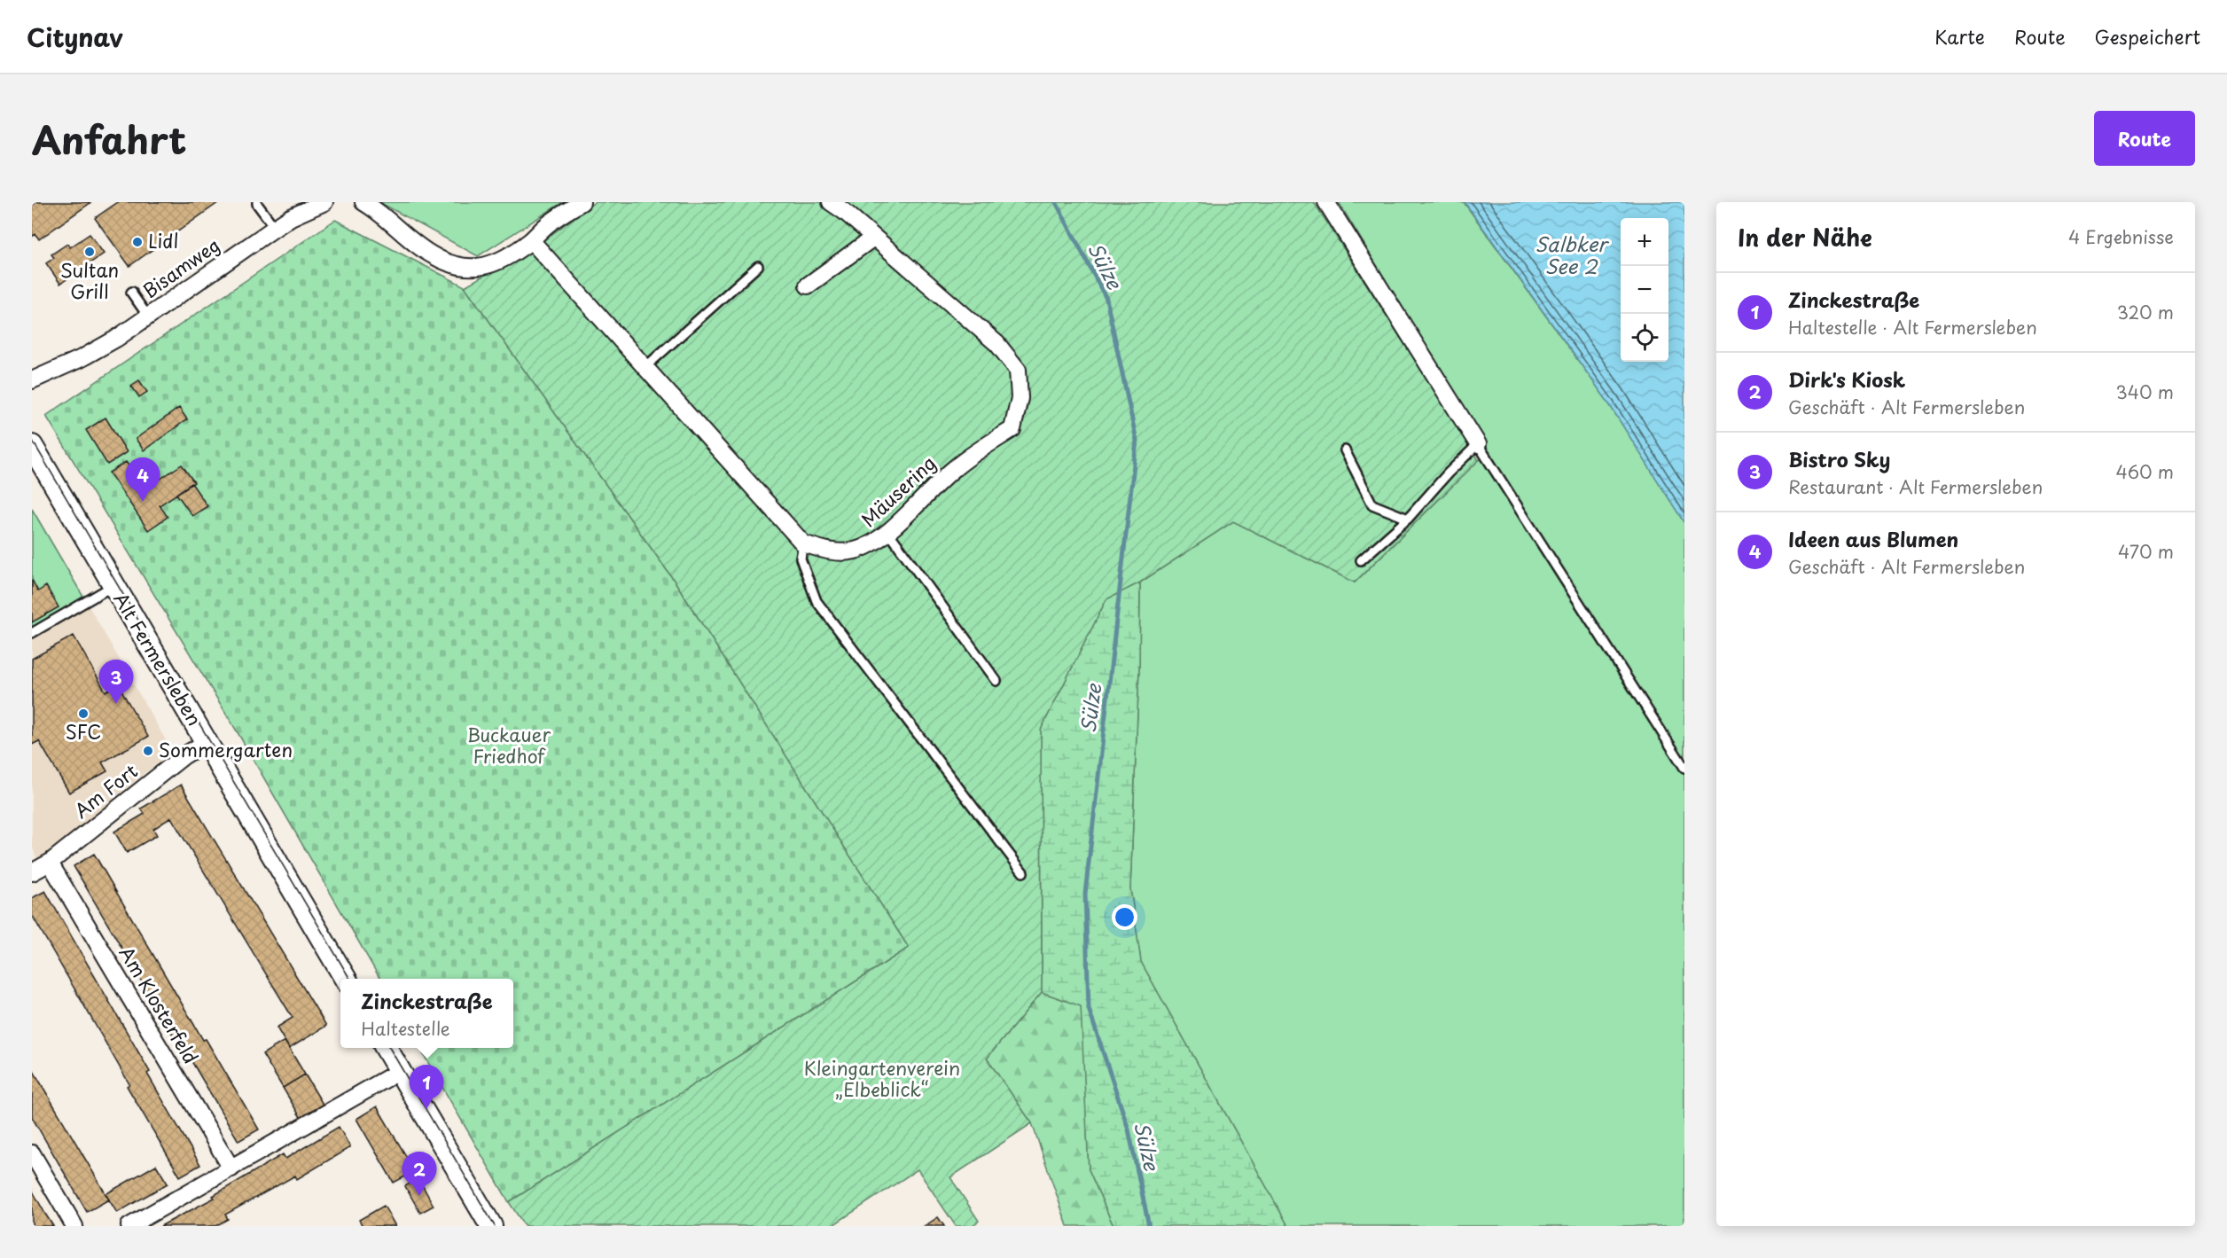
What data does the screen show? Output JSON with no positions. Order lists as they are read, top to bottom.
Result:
{
  "streets": {
    "main road": ["Alt Fermersleben"],
    "street": [
      "Bisamweg",
      "Mäusering",
      "Am Fort",
      "Am Klosterfeld"
    ]
  },
  "crossings": [
    ["Alt Fermersleben", "Am Fort"],
    ["Am Fort", "Am Klosterfeld"]
  ],
  "water": ["Salbker See 2", "Sülze"],
  "parks": ["Buckauer Friedhof", "Kleingartenverein „Elbeblick“"],
  "places": [
    "Lidl",
    "Sultan Grill",
    "SFC",
    "Sommergarten"
  ],
  "page": {
    "header": "Citynav",
    "nav": ["Karte", "Route", "Gespeichert"],
    "title": "Anfahrt",
    "buttons": "Route",
    "heading": ["In der Nähe", "4 Ergebnisse"],
    "map_buttons": ["+", "−"],
    "list": [
      {
        "mark": "1",
        "name": "Zinckestraße",
        "note": "Haltestelle · Alt Fermersleben",
        "value": "320 m"
      },
      {
        "mark": "2",
        "name": "Dirk's Kiosk",
        "note": "Geschäft · Alt Fermersleben",
        "value": "340 m"
      },
      {
        "mark": "3",
        "name": "Bistro Sky",
        "note": "Restaurant · Alt Fermersleben",
        "value": "460 m"
      },
      {
        "mark": "4",
        "name": "Ideen aus Blumen",
        "note": "Geschäft · Alt Fermersleben",
        "value": "470 m"
      }
    ],
    "pins": [
      "4",
      "3",
      "1",
      "2"
    ],
    "popup": ["Zinckestraße", "Haltestelle"]
  }
}
